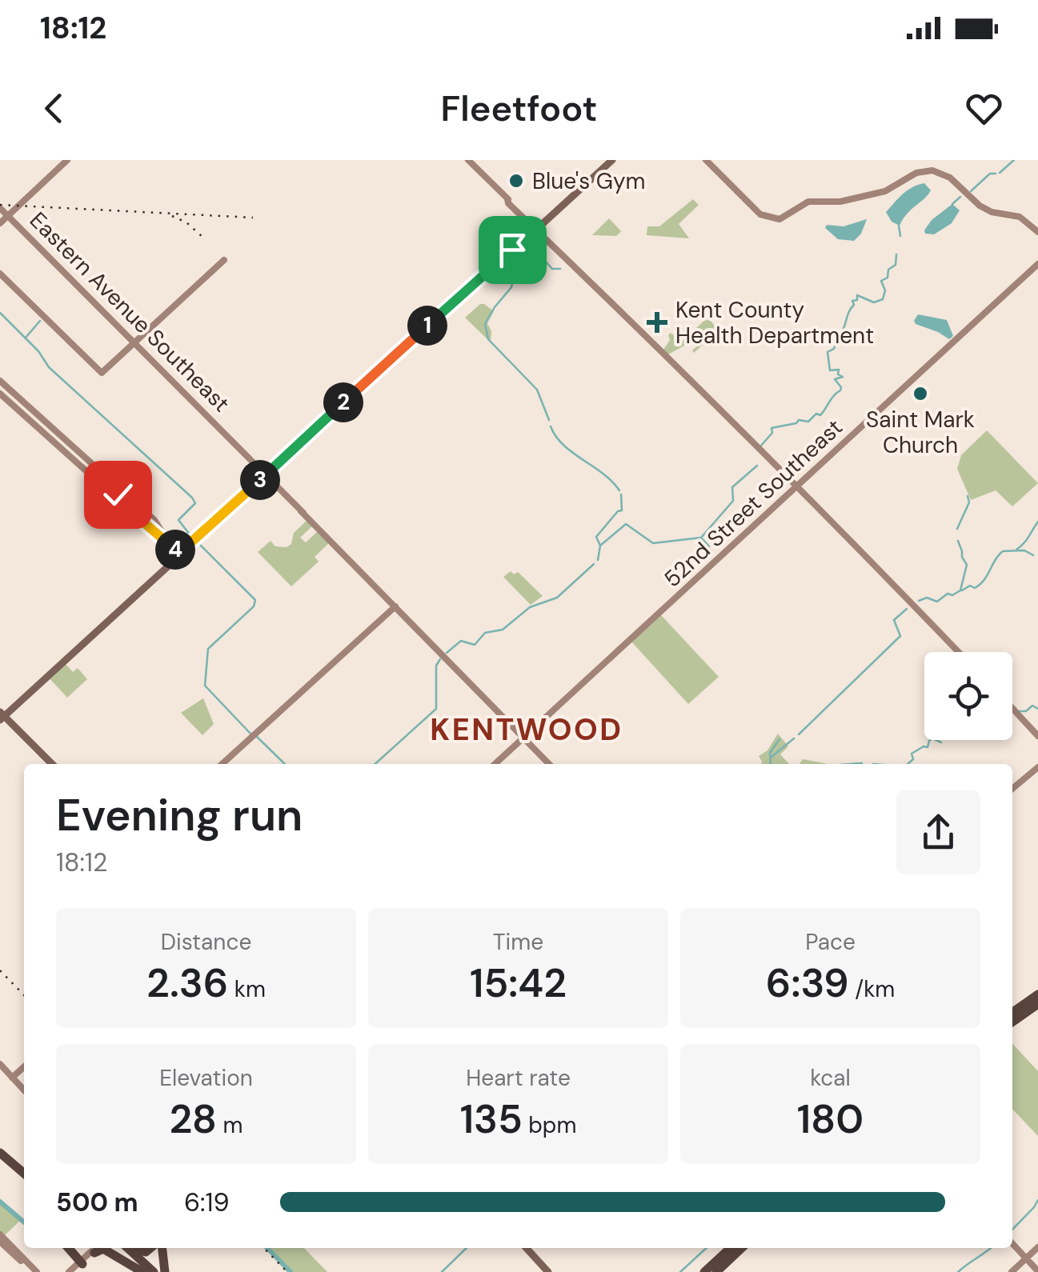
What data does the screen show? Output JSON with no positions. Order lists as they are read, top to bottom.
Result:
{
  "streets": {
    "main road": ["Eastern Avenue Southeast", "52nd Street Southeast"]
  },
  "crossings": [
    ["Eastern Avenue Southeast", "52nd Street Southeast"]
  ],
  "districts": ["KENTWOOD"],
  "places": {
    "other": ["Blue's Gym", "Saint Mark Church"],
    "health": ["Kent County Health Department"]
  },
  "page": {
    "status": "18:12",
    "header": "Fleetfoot",
    "pins": [
      "1",
      "2",
      "3",
      "4"
    ],
    "heading": ["Evening run", "18:12"],
    "stats": [
      ["Distance", "2.36 km"],
      ["Time", "15:42"],
      ["Pace", "6:39 /km"],
      ["Elevation", "28 m"],
      ["Heart rate", "135 bpm"],
      ["kcal", "180"]
    ],
    "list": [
      {
        "name": "500 m",
        "note": "6:19"
      }
    ]
  }
}
